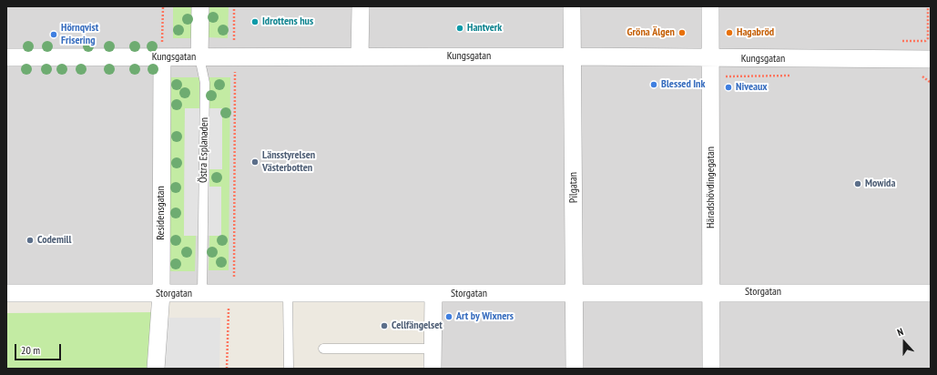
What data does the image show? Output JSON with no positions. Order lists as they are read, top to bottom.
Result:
{
  "streets": {
    "street": [
      "Kungsgatan",
      "Östra Esplanaden",
      "Pilgatan",
      "Häradshövdingegatan",
      "Residensgatan",
      "Storgatan"
    ]
  },
  "crossings": [
    ["Kungsgatan", "Östra Esplanaden"],
    ["Kungsgatan", "Pilgatan"],
    ["Kungsgatan", "Häradshövdingegatan"],
    ["Kungsgatan", "Residensgatan"],
    ["Östra Esplanaden", "Storgatan"],
    ["Pilgatan", "Storgatan"],
    ["Häradshövdingegatan", "Storgatan"],
    ["Residensgatan", "Storgatan"]
  ],
  "places": [
    "Idrottens hus",
    "Hantverk",
    "Gröna Älgen",
    "Hagabröd",
    "Hörnqvist Frisering",
    "Blessed Ink",
    "Niveaux",
    "Länsstyrelsen Västerbotten",
    "Mowida",
    "Codemill",
    "Art by Wixners",
    "Cellfängelset"
  ],
  "scale_bar": "20 m",
  "north": "top"
}
